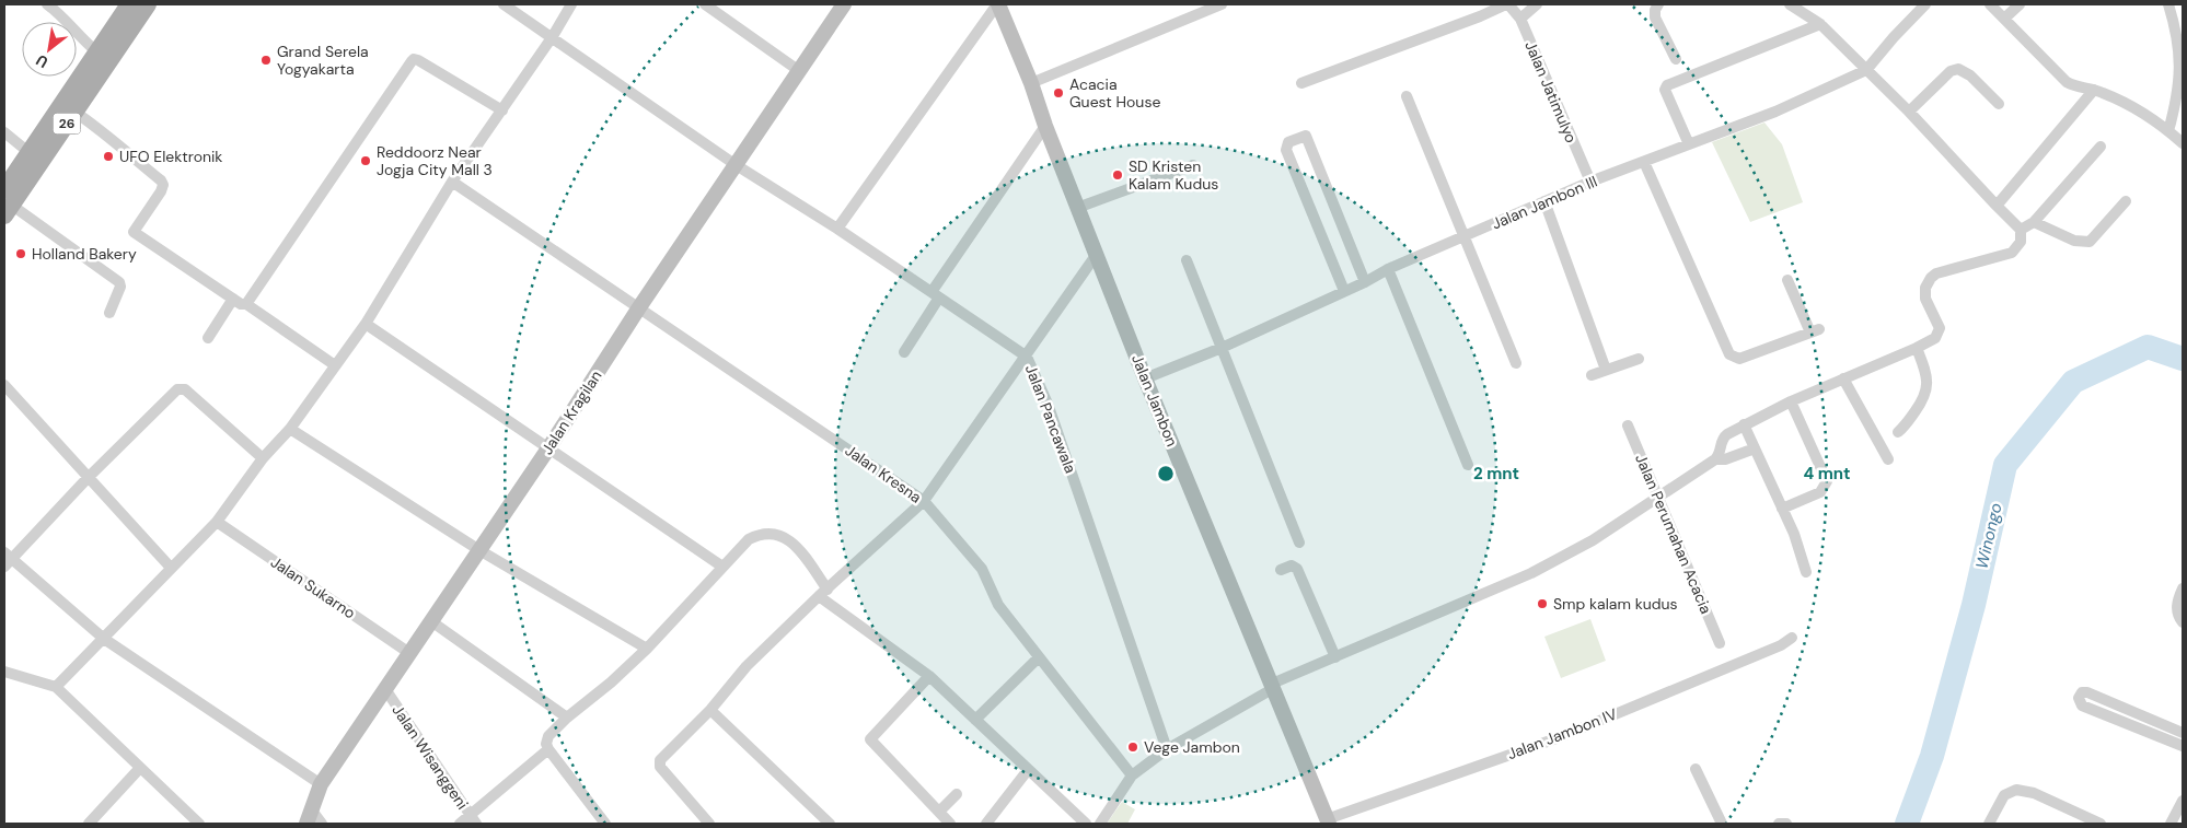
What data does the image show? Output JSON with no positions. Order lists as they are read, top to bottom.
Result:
{
  "streets": {
    "main road": ["26"],
    "street": [
      "Jalan Jatimulyo",
      "Jalan Jambon III",
      "Jalan Jambon",
      "Jalan Kragilan",
      "Jalan Pancawala",
      "Jalan Kresna",
      "Jalan Perumahan Acacia",
      "Jalan Sukarno",
      "Jalan Jambon IV",
      "Jalan Wisanggeni"
    ]
  },
  "crossings": [
    ["Jalan Jatimulyo", "Jalan Jambon III"],
    ["Jalan Jambon III", "Jalan Jambon"],
    ["Jalan Jambon", "Jalan Jambon IV"],
    ["Jalan Kragilan", "Jalan Pancawala"],
    ["Jalan Kragilan", "Jalan Kresna"],
    ["Jalan Kragilan", "Jalan Sukarno"],
    ["Jalan Kragilan", "Jalan Wisanggeni"]
  ],
  "water": ["Winongo"],
  "places": [
    "Grand Serela Yogyakarta",
    "Acacia Guest House",
    "UFO Elektronik",
    "Reddoorz Near Jogja City Mall 3",
    "SD Kristen Kalam Kudus",
    "Holland Bakery",
    "Smp kalam kudus",
    "Vege Jambon"
  ],
  "north": "bottom left",
  "rings": ["2 mnt", "4 mnt"]
}
